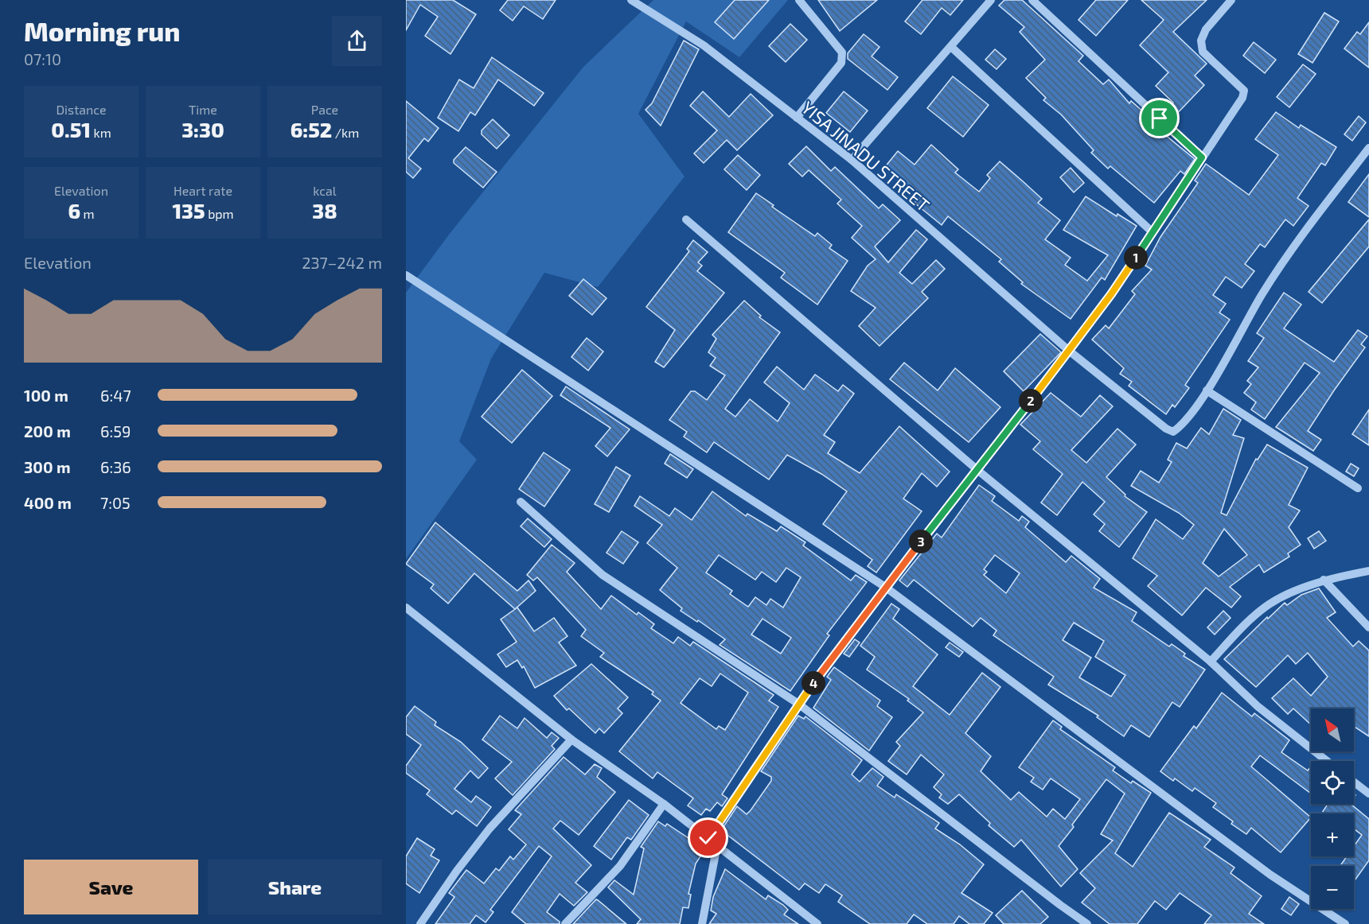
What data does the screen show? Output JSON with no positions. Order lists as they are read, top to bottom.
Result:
{
  "streets": {
    "street": ["YISA JINADU STREET"]
  },
  "north": "top left",
  "page": {
    "heading": ["Morning run", "07:10"],
    "stats": [
      ["Distance", "0.51 km"],
      ["Time", "3:30"],
      ["Pace", "6:52 /km"],
      ["Elevation", "6 m"],
      ["Heart rate", "135 bpm"],
      ["kcal", "38"]
    ],
    "chart": ["Elevation", "237–242 m"],
    "pins": [
      "1",
      "2",
      "3",
      "4"
    ],
    "list": [
      {
        "name": "100 m",
        "note": "6:47"
      },
      {
        "name": "200 m",
        "note": "6:59"
      },
      {
        "name": "300 m",
        "note": "6:36"
      },
      {
        "name": "400 m",
        "note": "7:05"
      }
    ],
    "map_buttons": ["+", "−"],
    "buttons": ["Save", "Share"]
  }
}
